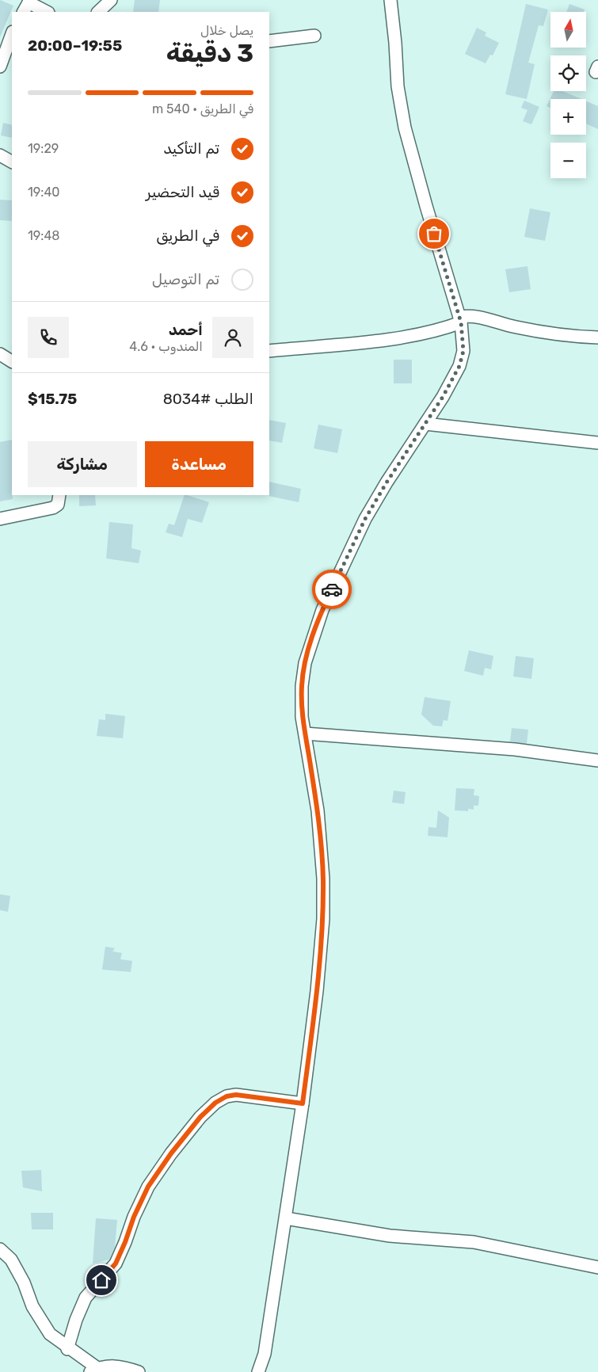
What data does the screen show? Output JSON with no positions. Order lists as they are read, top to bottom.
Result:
{
  "north": "top",
  "page": {
    "map_buttons": ["+", "−"],
    "heading": ["3 دقيقة", "يصل خلال", "19:55–20:00"],
    "panel": [
      "أحمد",
      "المندوب · 4.6",
      "الطلب #8034",
      "$15.75"
    ],
    "bar": "في الطريق · 540 m",
    "list": [
      ["تم التأكيد", "19:29"],
      ["قيد التحضير", "19:40"],
      ["في الطريق", "19:48"],
      "تم التوصيل"
    ],
    "buttons": ["مساعدة", "مشاركة"]
  }
}
